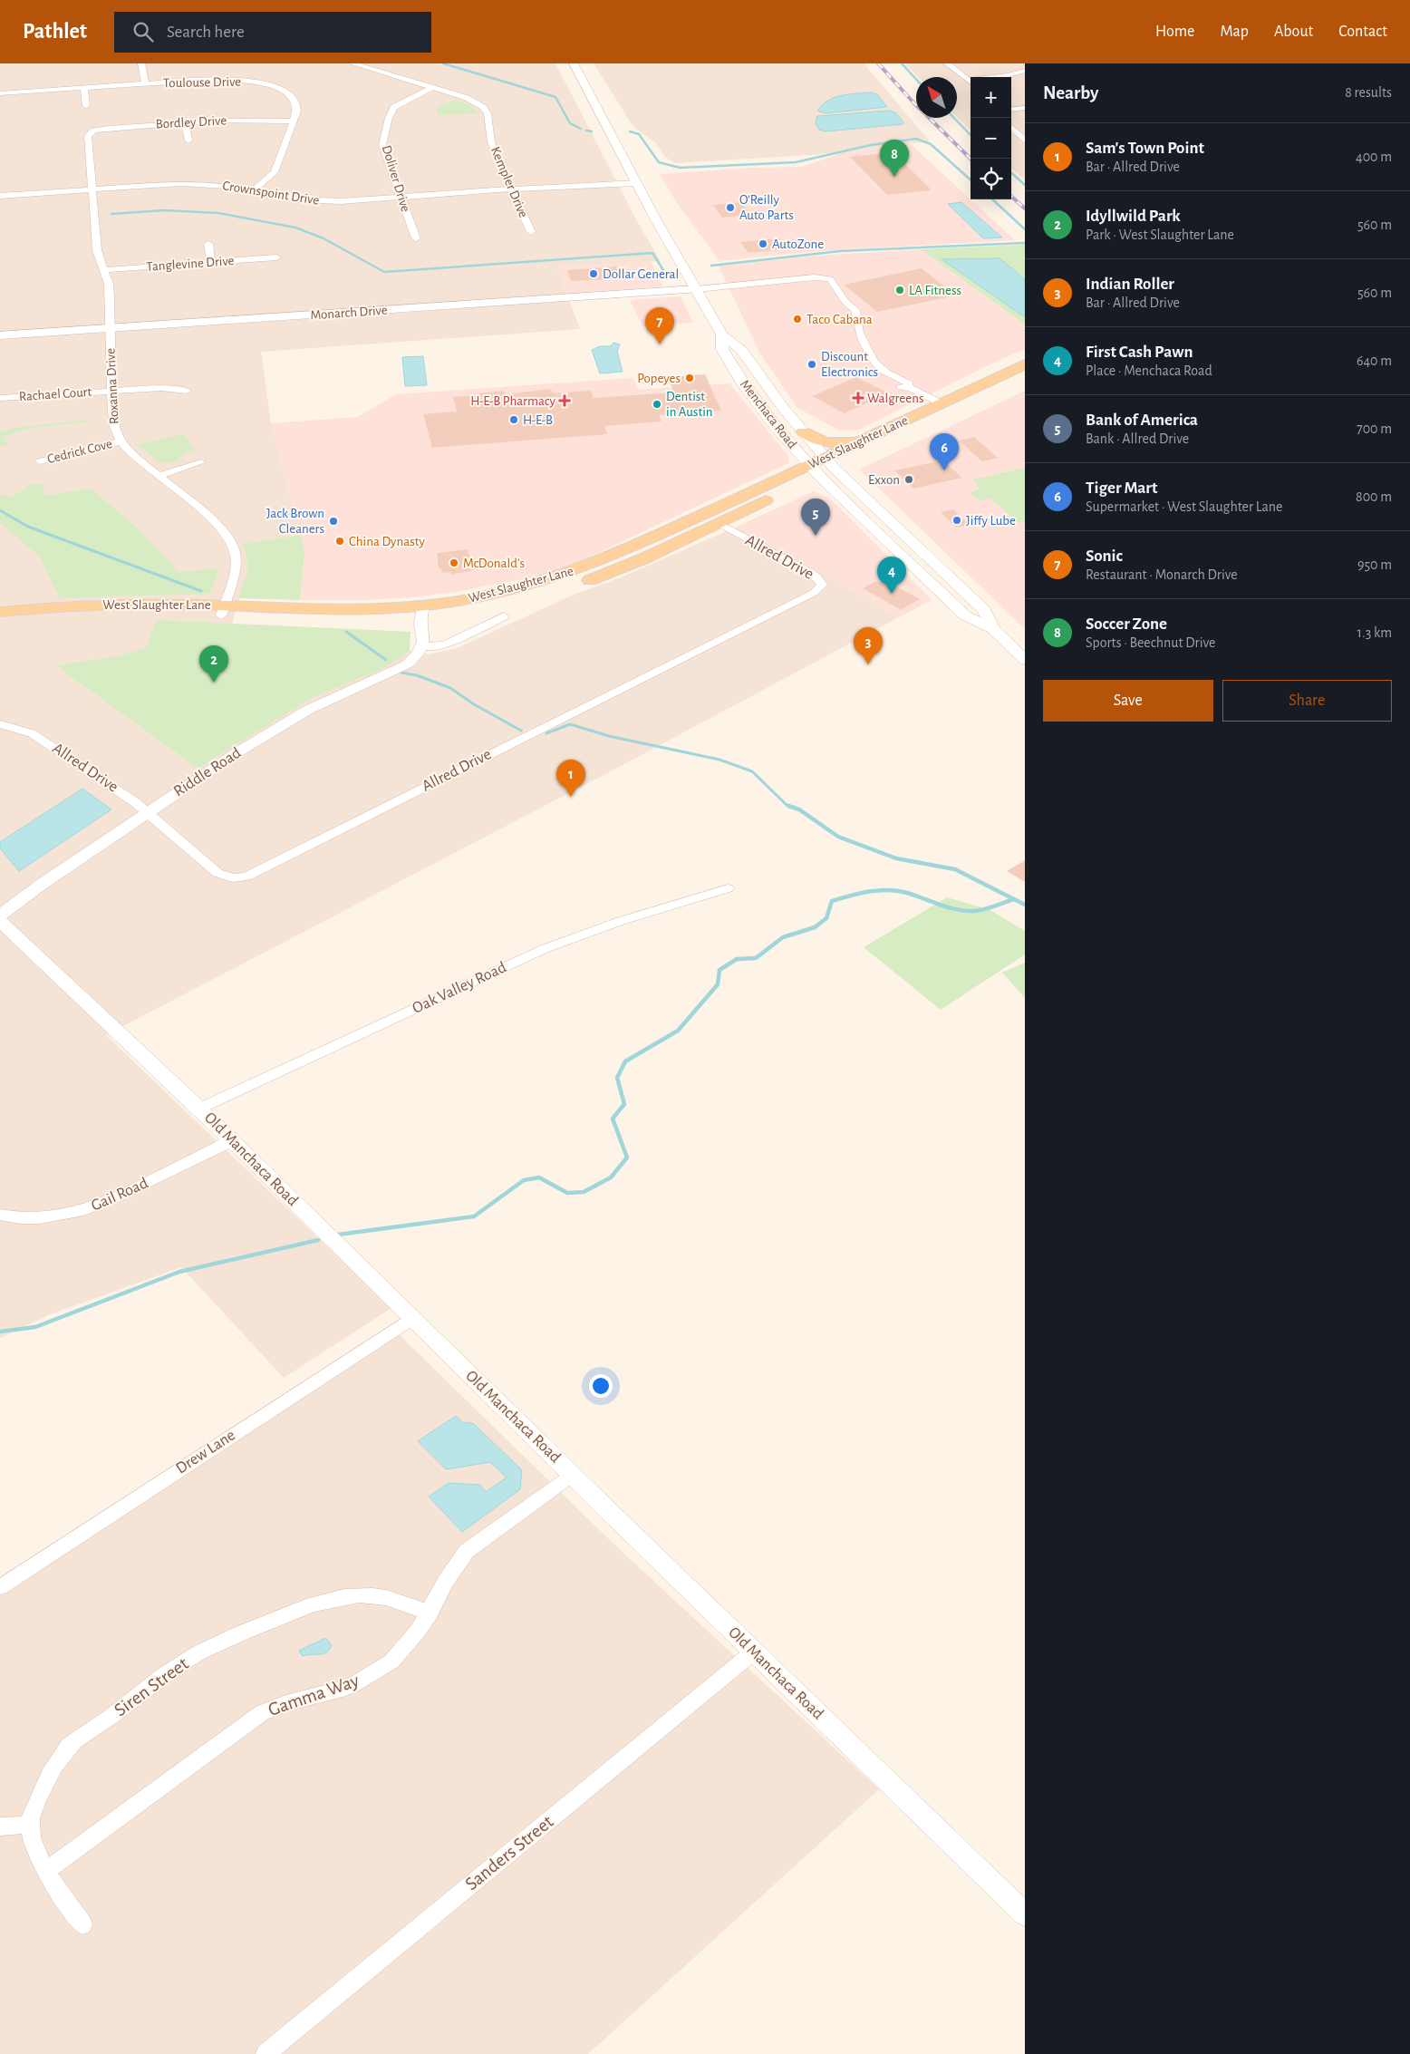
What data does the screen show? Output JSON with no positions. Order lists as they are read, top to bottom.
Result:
{
  "streets": {
    "main road": ["Menchaca Road", "West Slaughter Lane"],
    "street": [
      "Toulouse Drive",
      "Bordley Drive",
      "Doliver Drive",
      "Kempler Drive",
      "Crownspoint Drive",
      "Tanglevine Drive",
      "Monarch Drive",
      "Roxanna Drive",
      "Rachael Court",
      "Cedrick Cove",
      "Allred Drive",
      "Riddle Road",
      "Oak Valley Road",
      "Old Manchaca Road",
      "Gail Road",
      "Drew Lane",
      "Siren Street",
      "Gamma Way",
      "Sanders Street"
    ]
  },
  "crossings": [
    ["Toulouse Drive", "Bordley Drive"],
    ["Toulouse Drive", "Crownspoint Drive"],
    ["Bordley Drive", "Roxanna Drive"],
    ["Doliver Drive", "Kempler Drive"],
    ["Doliver Drive", "Crownspoint Drive"],
    ["Kempler Drive", "Crownspoint Drive"],
    ["Crownspoint Drive", "Roxanna Drive"],
    ["Crownspoint Drive", "Menchaca Road"],
    ["Tanglevine Drive", "Roxanna Drive"],
    ["Monarch Drive", "Roxanna Drive"],
    ["Monarch Drive", "Menchaca Road"],
    ["Roxanna Drive", "Rachael Court"],
    ["Roxanna Drive", "West Slaughter Lane"],
    ["Roxanna Drive", "Cedrick Cove"],
    ["Menchaca Road", "West Slaughter Lane"],
    ["West Slaughter Lane", "Allred Drive"],
    ["Allred Drive", "Riddle Road"],
    ["Oak Valley Road", "Old Manchaca Road"],
    ["Old Manchaca Road", "Gail Road"],
    ["Old Manchaca Road", "Drew Lane"],
    ["Old Manchaca Road", "Gamma Way"],
    ["Old Manchaca Road", "Sanders Street"],
    ["Siren Street", "Gamma Way"]
  ],
  "places": {
    "other": [
      "O'Reilly Auto Parts",
      "AutoZone",
      "Dollar General",
      "LA Fitness",
      "Taco Cabana",
      "Discount Electronics",
      "Popeyes",
      "Dentist in Austin",
      "H-E-B",
      "Exxon",
      "Jiffy Lube",
      "Jack Brown Cleaners",
      "China Dynasty",
      "McDonald's"
    ],
    "health": ["Walgreens", "H-E-B Pharmacy"]
  },
  "north": "top left",
  "page": {
    "header": "Pathlet",
    "search": "Search here",
    "nav": [
      "Home",
      "Map",
      "About",
      "Contact"
    ],
    "heading": ["Nearby", "8 results"],
    "map_buttons": ["+", "−"],
    "list": [
      {
        "mark": "1",
        "name": "Sam's Town Point",
        "note": "Bar · Allred Drive",
        "value": "400 m"
      },
      {
        "mark": "2",
        "name": "Idyllwild Park",
        "note": "Park · West Slaughter Lane",
        "value": "560 m"
      },
      {
        "mark": "3",
        "name": "Indian Roller",
        "note": "Bar · Allred Drive",
        "value": "560 m"
      },
      {
        "mark": "4",
        "name": "First Cash Pawn",
        "note": "Place · Menchaca Road",
        "value": "640 m"
      },
      {
        "mark": "5",
        "name": "Bank of America",
        "note": "Bank · Allred Drive",
        "value": "700 m"
      },
      {
        "mark": "6",
        "name": "Tiger Mart",
        "note": "Supermarket · West Slaughter Lane",
        "value": "800 m"
      },
      {
        "mark": "7",
        "name": "Sonic",
        "note": "Restaurant · Monarch Drive",
        "value": "950 m"
      },
      {
        "mark": "8",
        "name": "Soccer Zone",
        "note": "Sports · Beechnut Drive",
        "value": "1.3 km"
      }
    ],
    "pins": [
      "8",
      "7",
      "6",
      "5",
      "4",
      "3",
      "2",
      "1"
    ],
    "buttons": ["Save", "Share"]
  }
}
